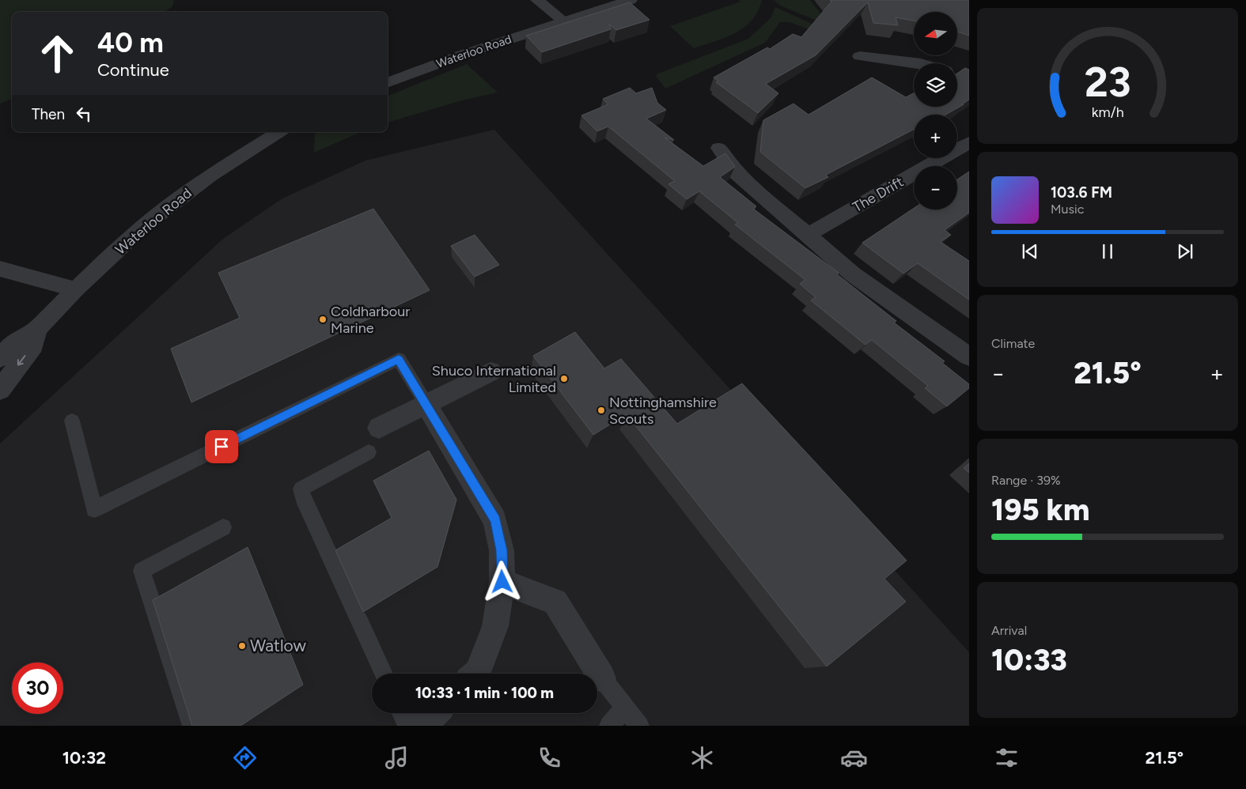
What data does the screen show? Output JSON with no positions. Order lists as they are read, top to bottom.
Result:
{
  "streets": {
    "street": ["Waterloo Road", "The Drift"]
  },
  "places": [
    "Coldharbour Marine",
    "Shuco International Limited",
    "Nottinghamshire Scouts",
    "Watlow"
  ],
  "north": "left",
  "page": {
    "map_buttons": ["+", "−"],
    "turn": ["40 m", "Continue"],
    "then": "Then",
    "song": ["103.6 FM", "Music"],
    "tile": [
      "Climate",
      ["Range · 39%", "195 km"],
      ["Arrival", "10:33"]
    ],
    "heat": ["−", "21.5°", "+"],
    "limit": "30",
    "trip": "10:33 · 1 min · 100 m",
    "tabs": ["10:32", "21.5°"],
    "gauge": ["23", "km/h"]
  }
}
